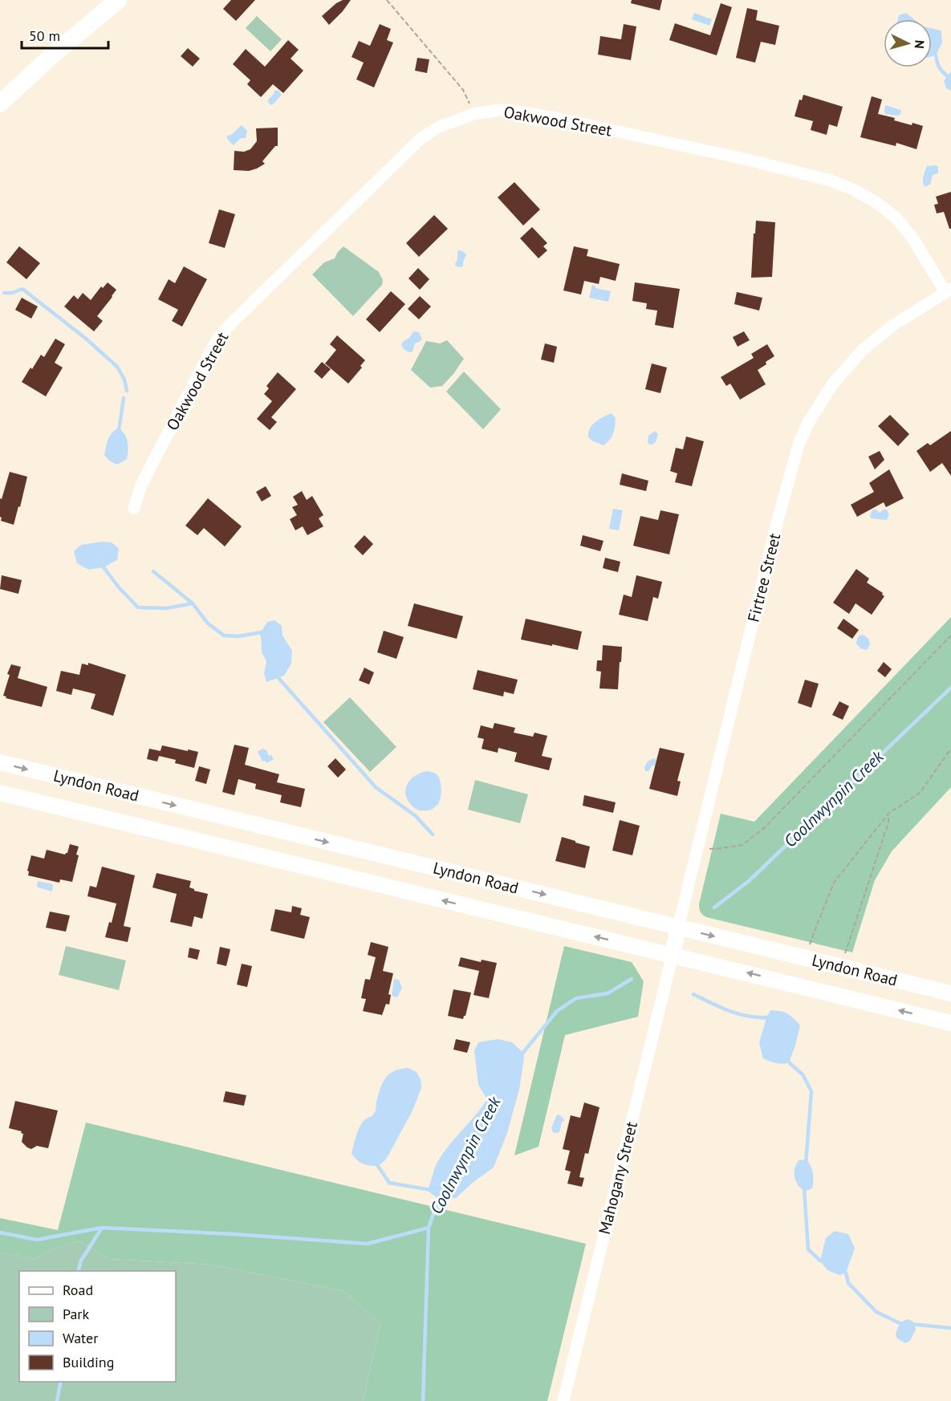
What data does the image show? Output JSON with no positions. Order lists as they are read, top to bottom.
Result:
{
  "streets": {
    "main road": ["Lyndon Road"],
    "street": ["Oakwood Street", "Firtree Street", "Mahogany Street"]
  },
  "crossings": [
    ["Oakwood Street", "Firtree Street"],
    ["Firtree Street", "Lyndon Road"],
    ["Lyndon Road", "Mahogany Street"]
  ],
  "water": ["Coolnwynpin Creek"],
  "legend": [
    "Road",
    "Park",
    "Water",
    "Building"
  ],
  "scale_bar": "50 m",
  "north": "right"
}
